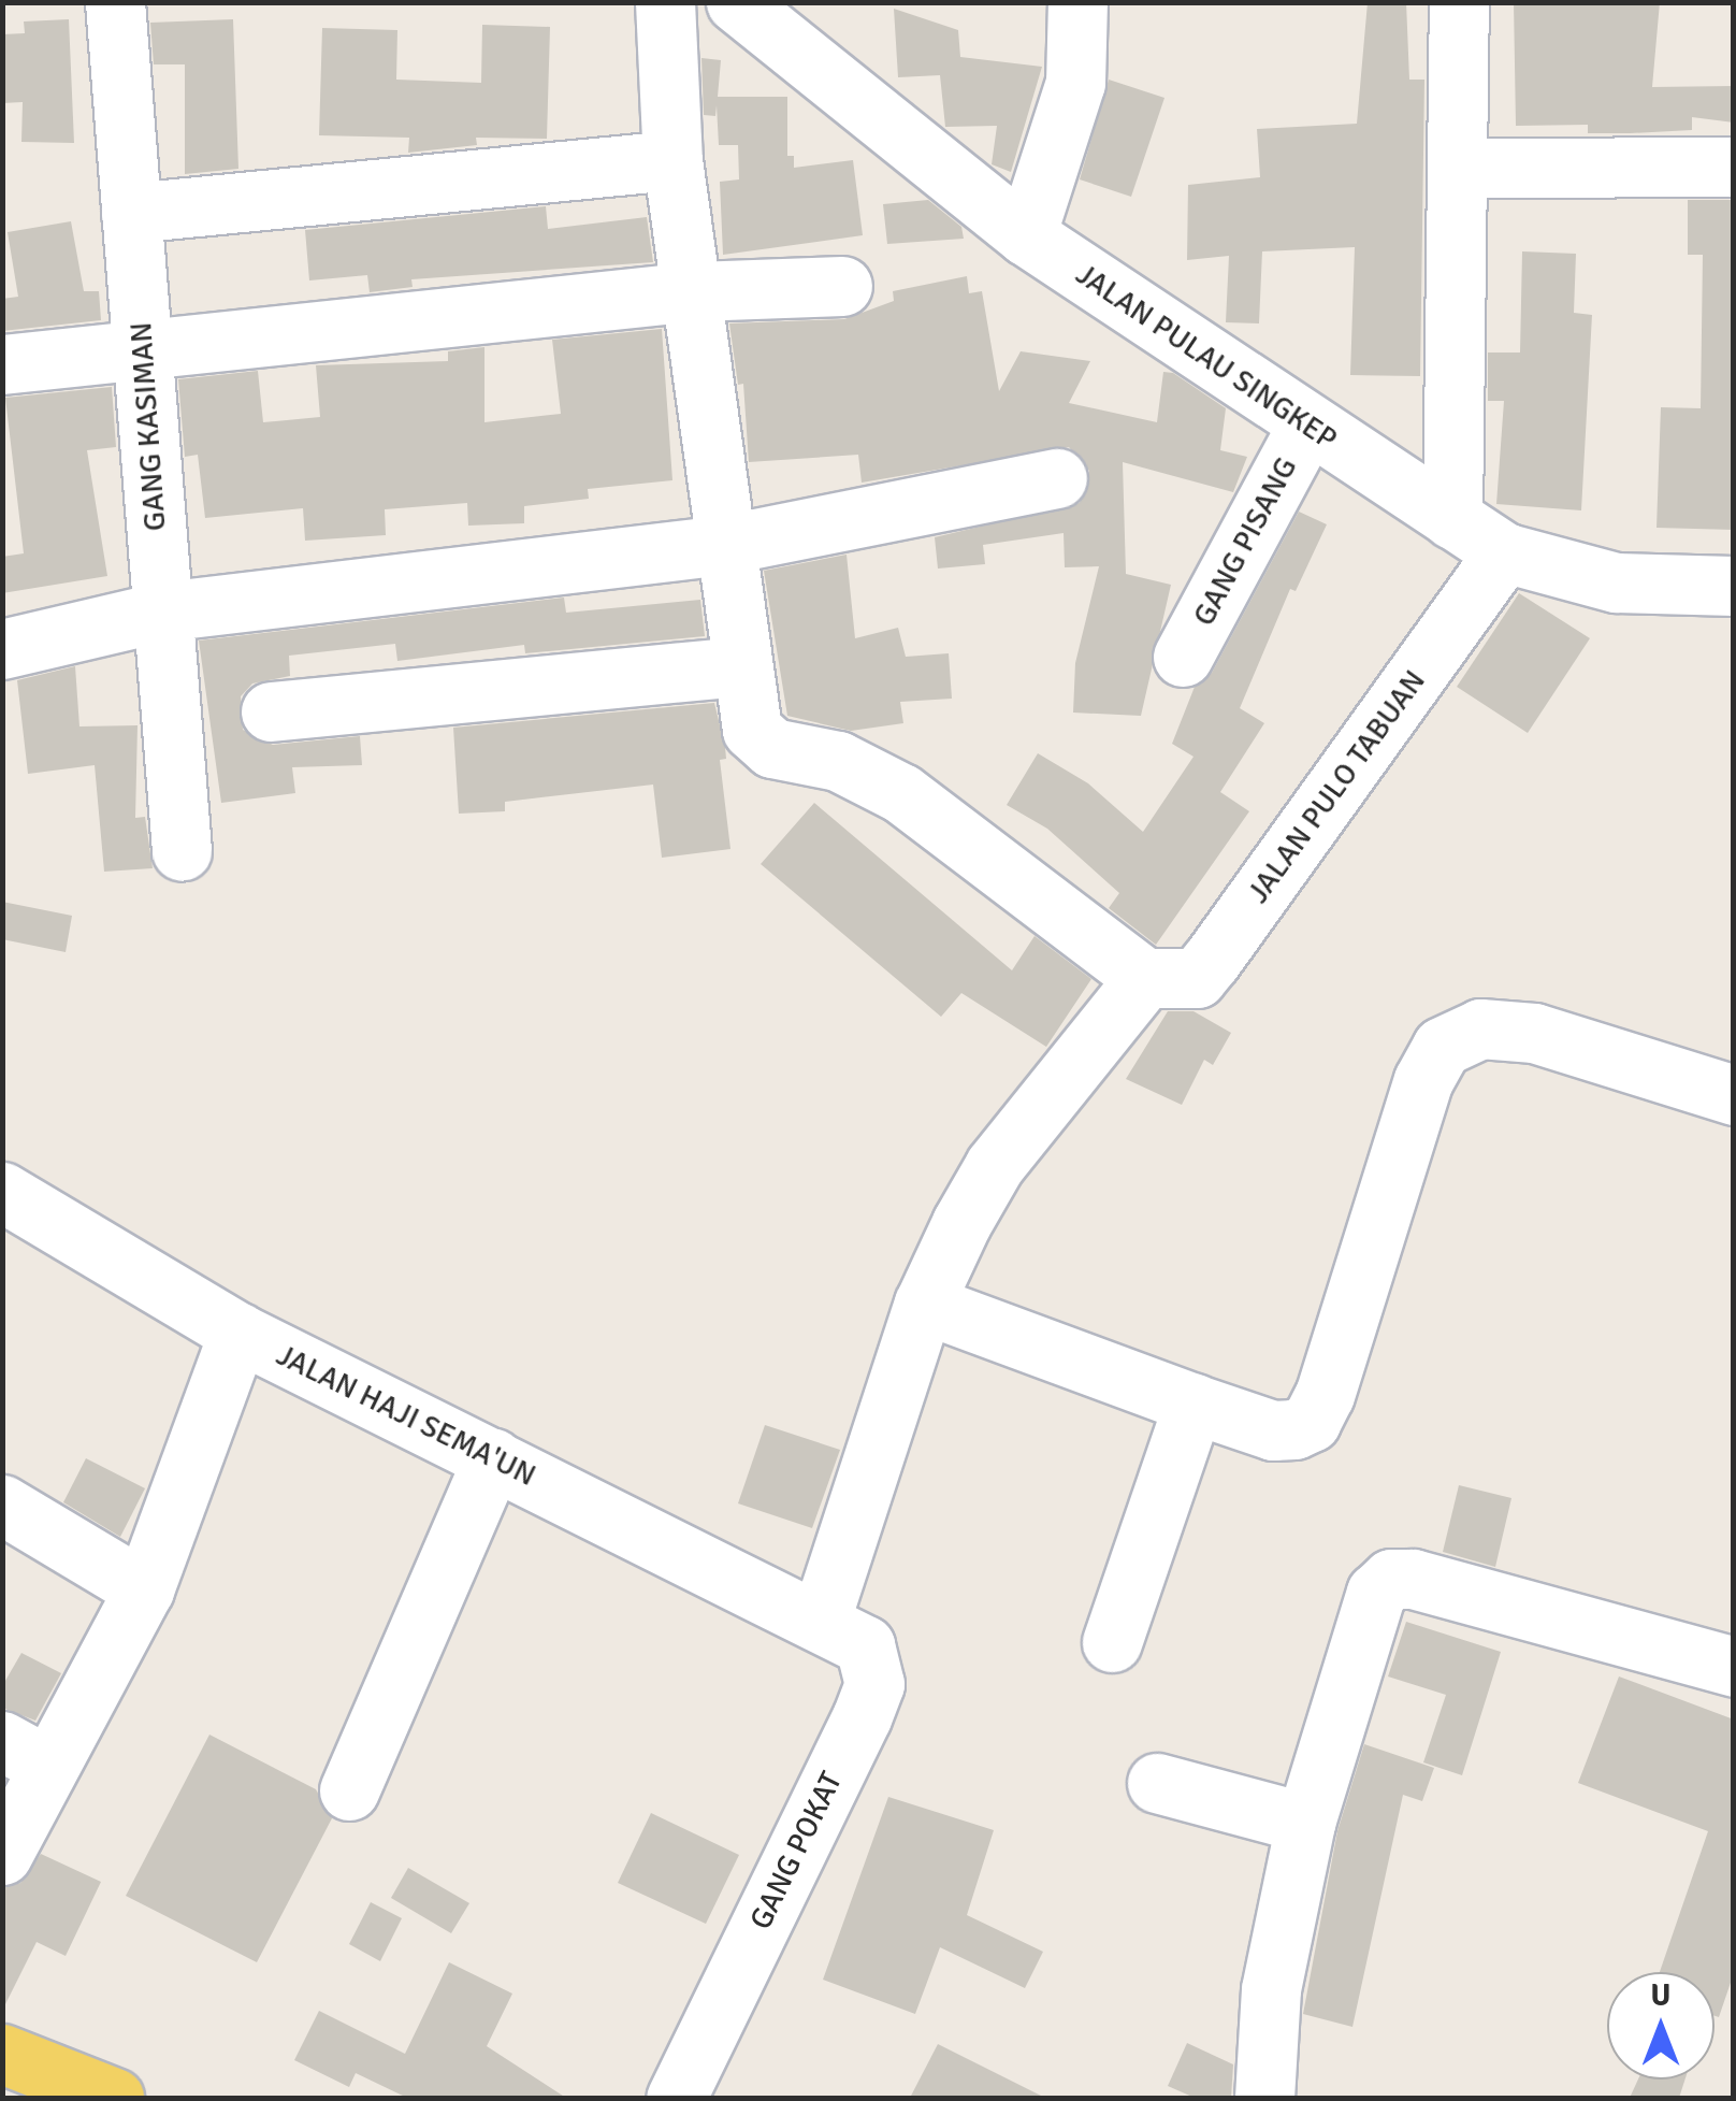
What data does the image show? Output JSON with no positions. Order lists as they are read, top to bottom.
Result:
{
  "streets": {
    "street": [
      "JALAN PULAU SINGKEP",
      "GANG KASIMAN",
      "GANG PISANG",
      "JALAN PULO TABUAN",
      "JALAN HAJI SEMA'UN",
      "GANG POKAT"
    ]
  },
  "crossings": [
    ["JALAN PULAU SINGKEP", "GANG PISANG"],
    ["JALAN PULAU SINGKEP", "JALAN PULO TABUAN"],
    ["JALAN HAJI SEMA'UN", "GANG POKAT"]
  ],
  "north": "top"
}
